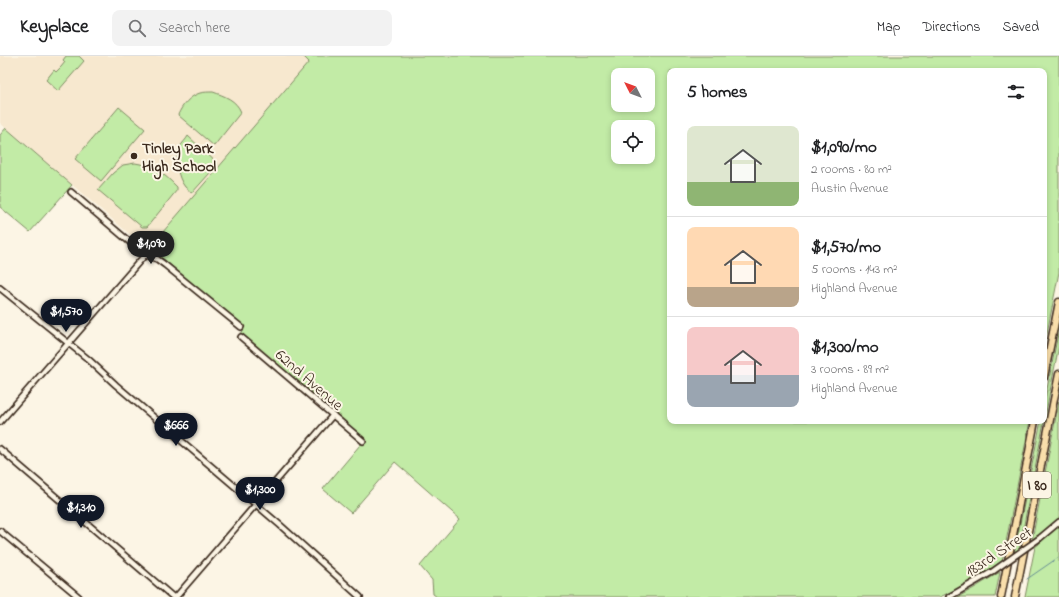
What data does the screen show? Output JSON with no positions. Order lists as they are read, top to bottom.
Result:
{
  "streets": {
    "highway": ["I 80"],
    "street": ["62nd Avenue", "183rd Street"]
  },
  "places": ["Tinley Park High School"],
  "north": "top left",
  "page": {
    "header": "Keyplace",
    "search": "Search here",
    "nav": ["Map", "Directions", "Saved"],
    "heading": "5 homes",
    "list": [
      {
        "name": "$1,090/mo",
        "note": "2 rooms · 80 m² · Austin Avenue"
      },
      {
        "name": "$1,570/mo",
        "note": "5 rooms · 143 m² · Highland Avenue"
      },
      {
        "name": "$1,300/mo",
        "note": "3 rooms · 89 m² · Highland Avenue"
      }
    ],
    "price": [
      "$1,090",
      "$1,570",
      "$666",
      "$1,300",
      "$1,310"
    ]
  }
}
